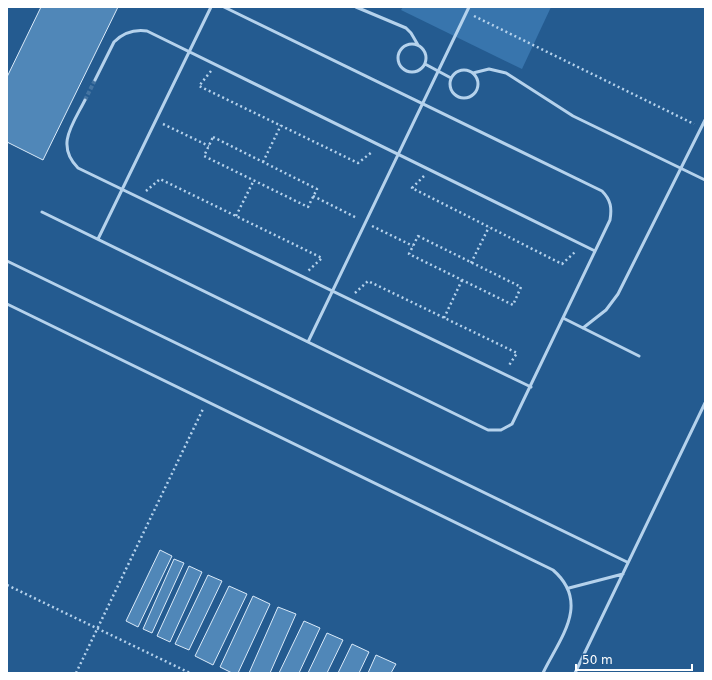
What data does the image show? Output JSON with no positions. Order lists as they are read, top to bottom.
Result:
{
  "scale_bar": "50 m"
}
